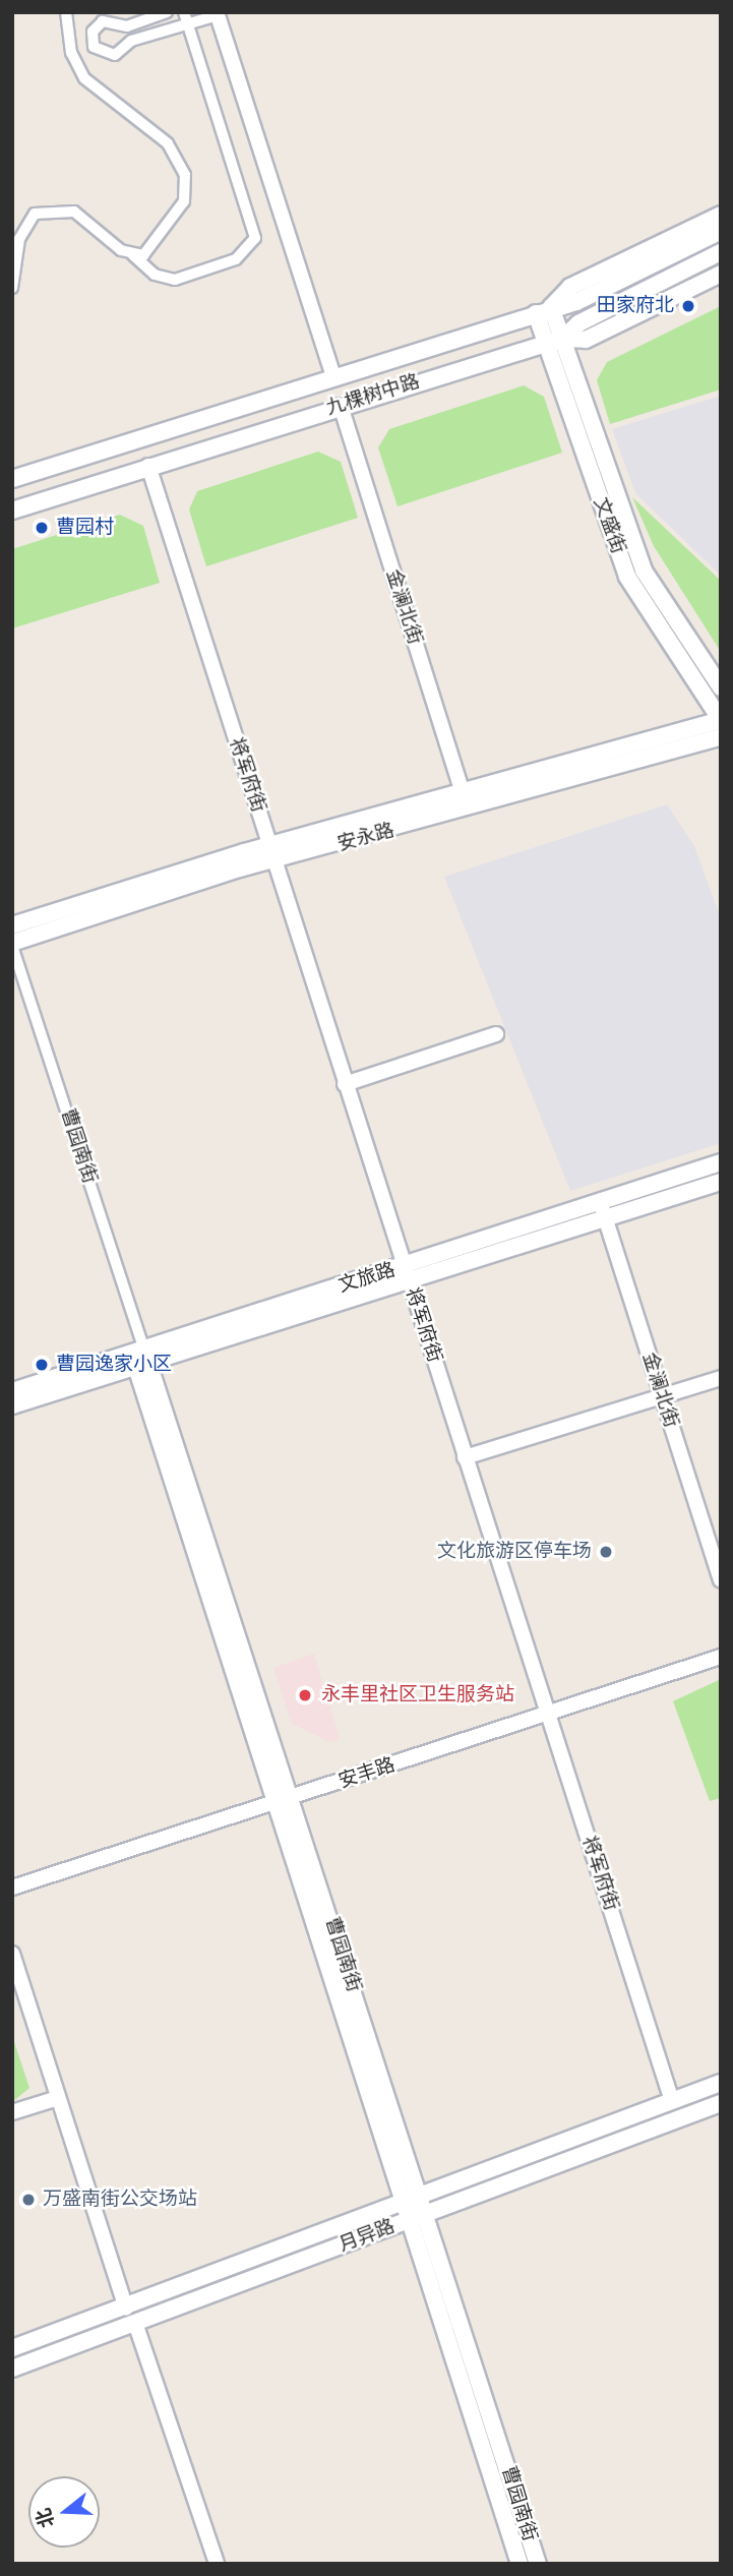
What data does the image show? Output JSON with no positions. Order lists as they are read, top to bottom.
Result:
{
  "streets": {
    "main road": [
      "九棵树中路",
      "文盛街",
      "安永路",
      "曹园南街",
      "文旅路",
      "月异路"
    ],
    "street": ["金澜北街", "将军府街", "安丰路"]
  },
  "crossings": [
    ["九棵树中路", "文盛街"],
    ["九棵树中路", "金澜北街"],
    ["九棵树中路", "将军府街"],
    ["文盛街", "安永路"],
    ["金澜北街", "安永路"],
    ["金澜北街", "文旅路"],
    ["将军府街", "安永路"],
    ["将军府街", "文旅路"],
    ["将军府街", "安丰路"],
    ["将军府街", "月异路"],
    ["安永路", "曹园南街"],
    ["曹园南街", "文旅路"],
    ["曹园南街", "安丰路"],
    ["曹园南街", "月异路"]
  ],
  "places": [
    "田家府北",
    "曹园村",
    "曹园逸家小区",
    "文化旅游区停车场",
    "永丰里社区卫生服务站",
    "万盛南街公交场站"
  ],
  "north": "left"
}
